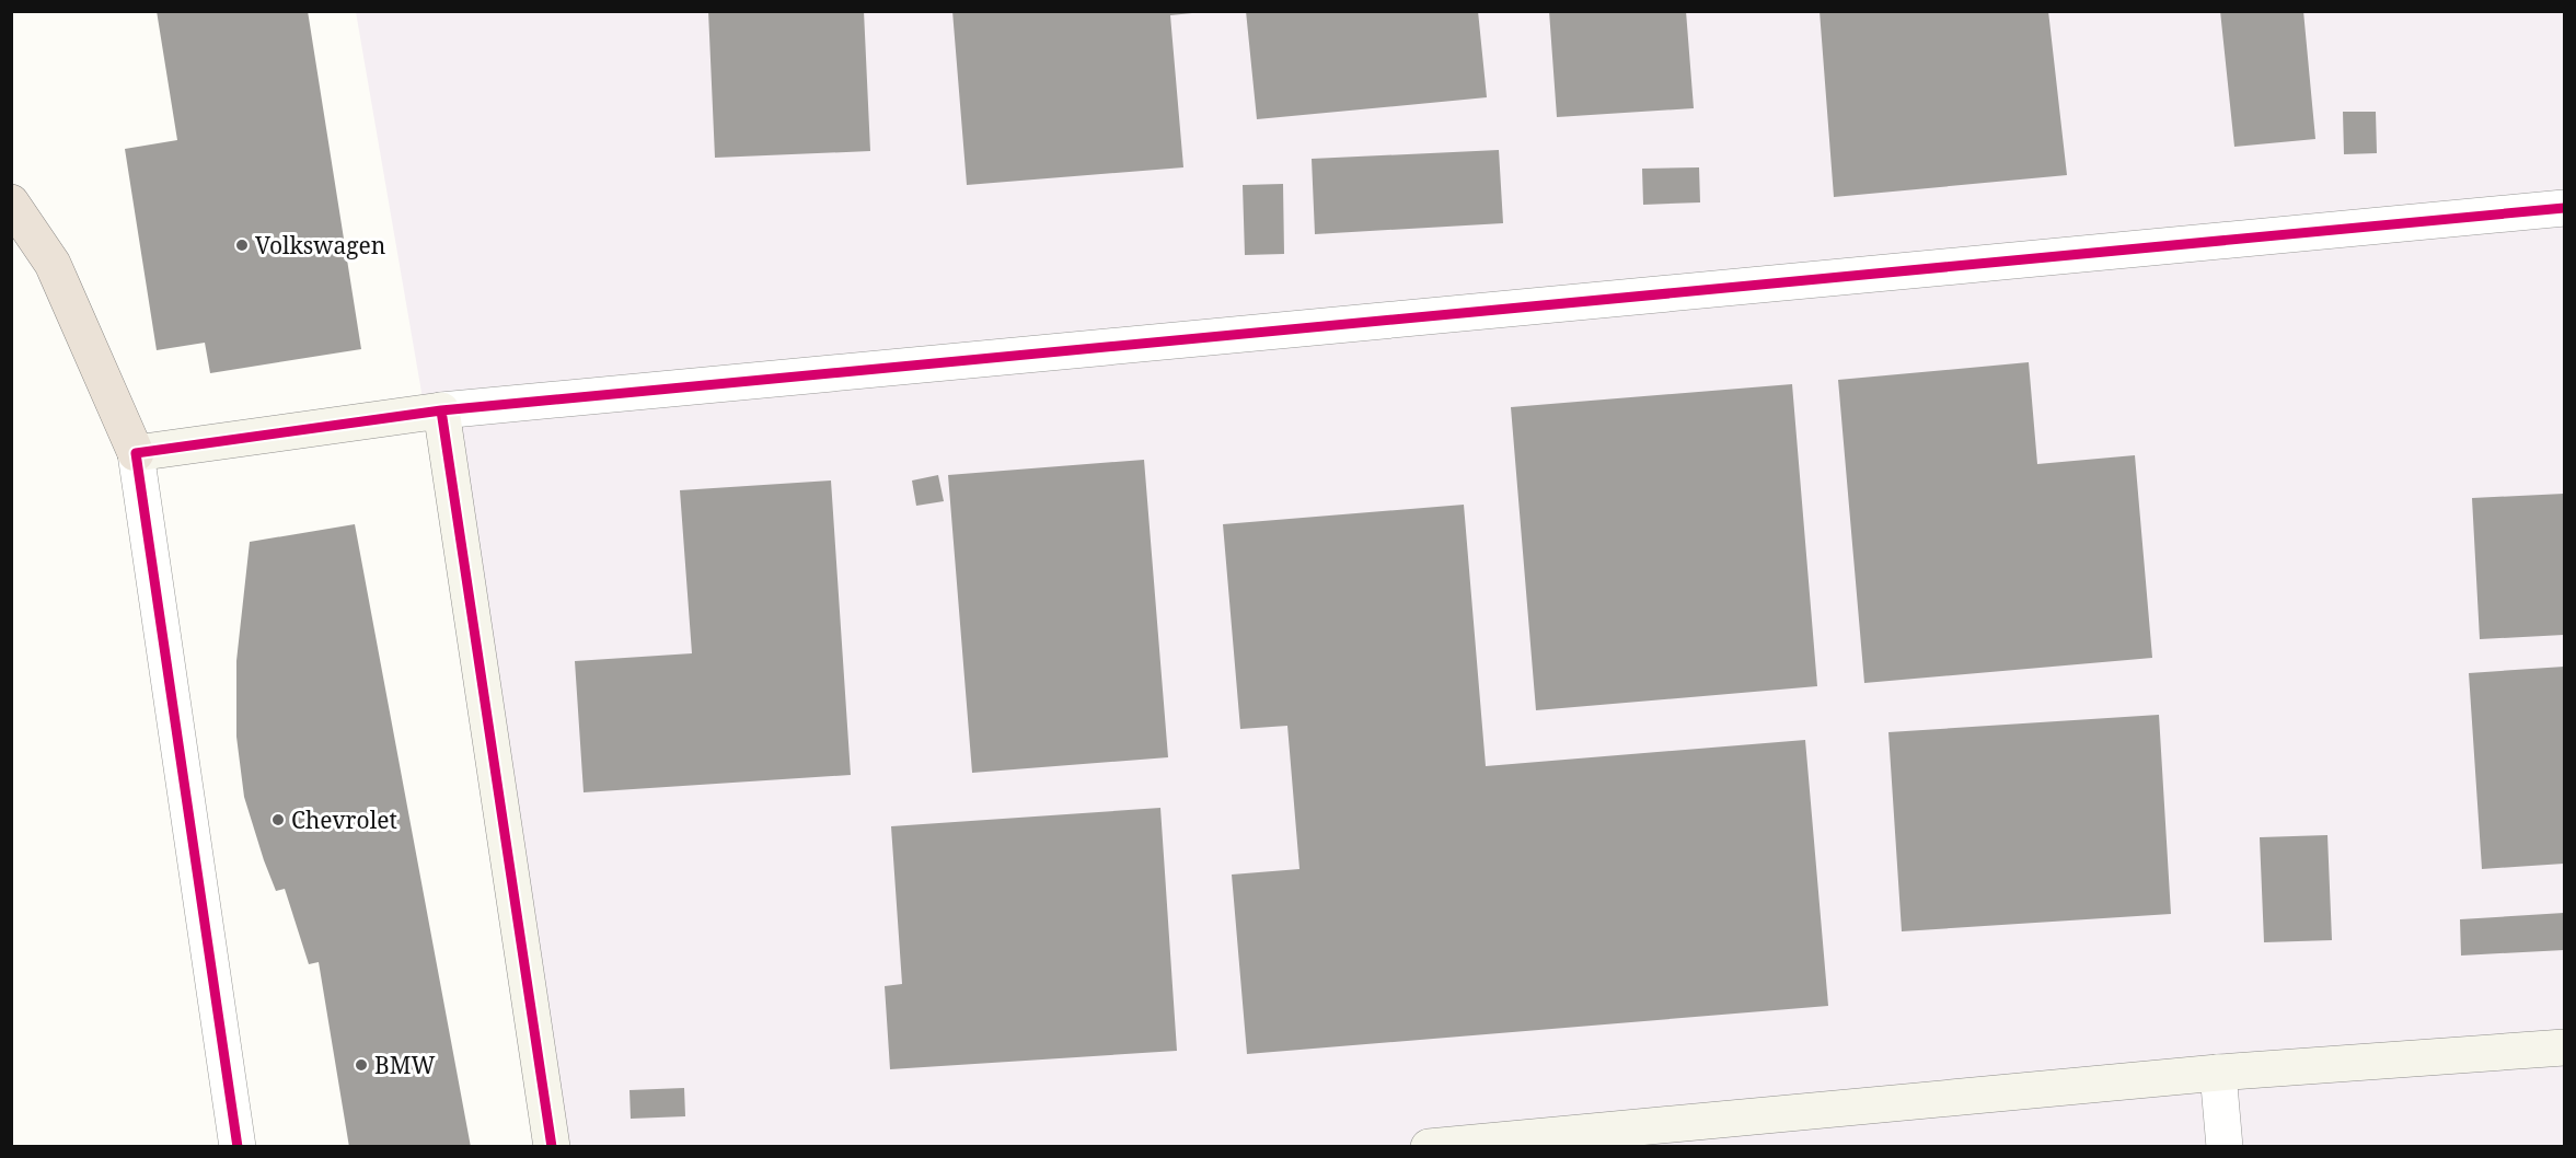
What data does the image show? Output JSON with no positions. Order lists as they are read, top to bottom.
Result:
{
  "places": ["Volkswagen", "Chevrolet", "BMW"]
}
